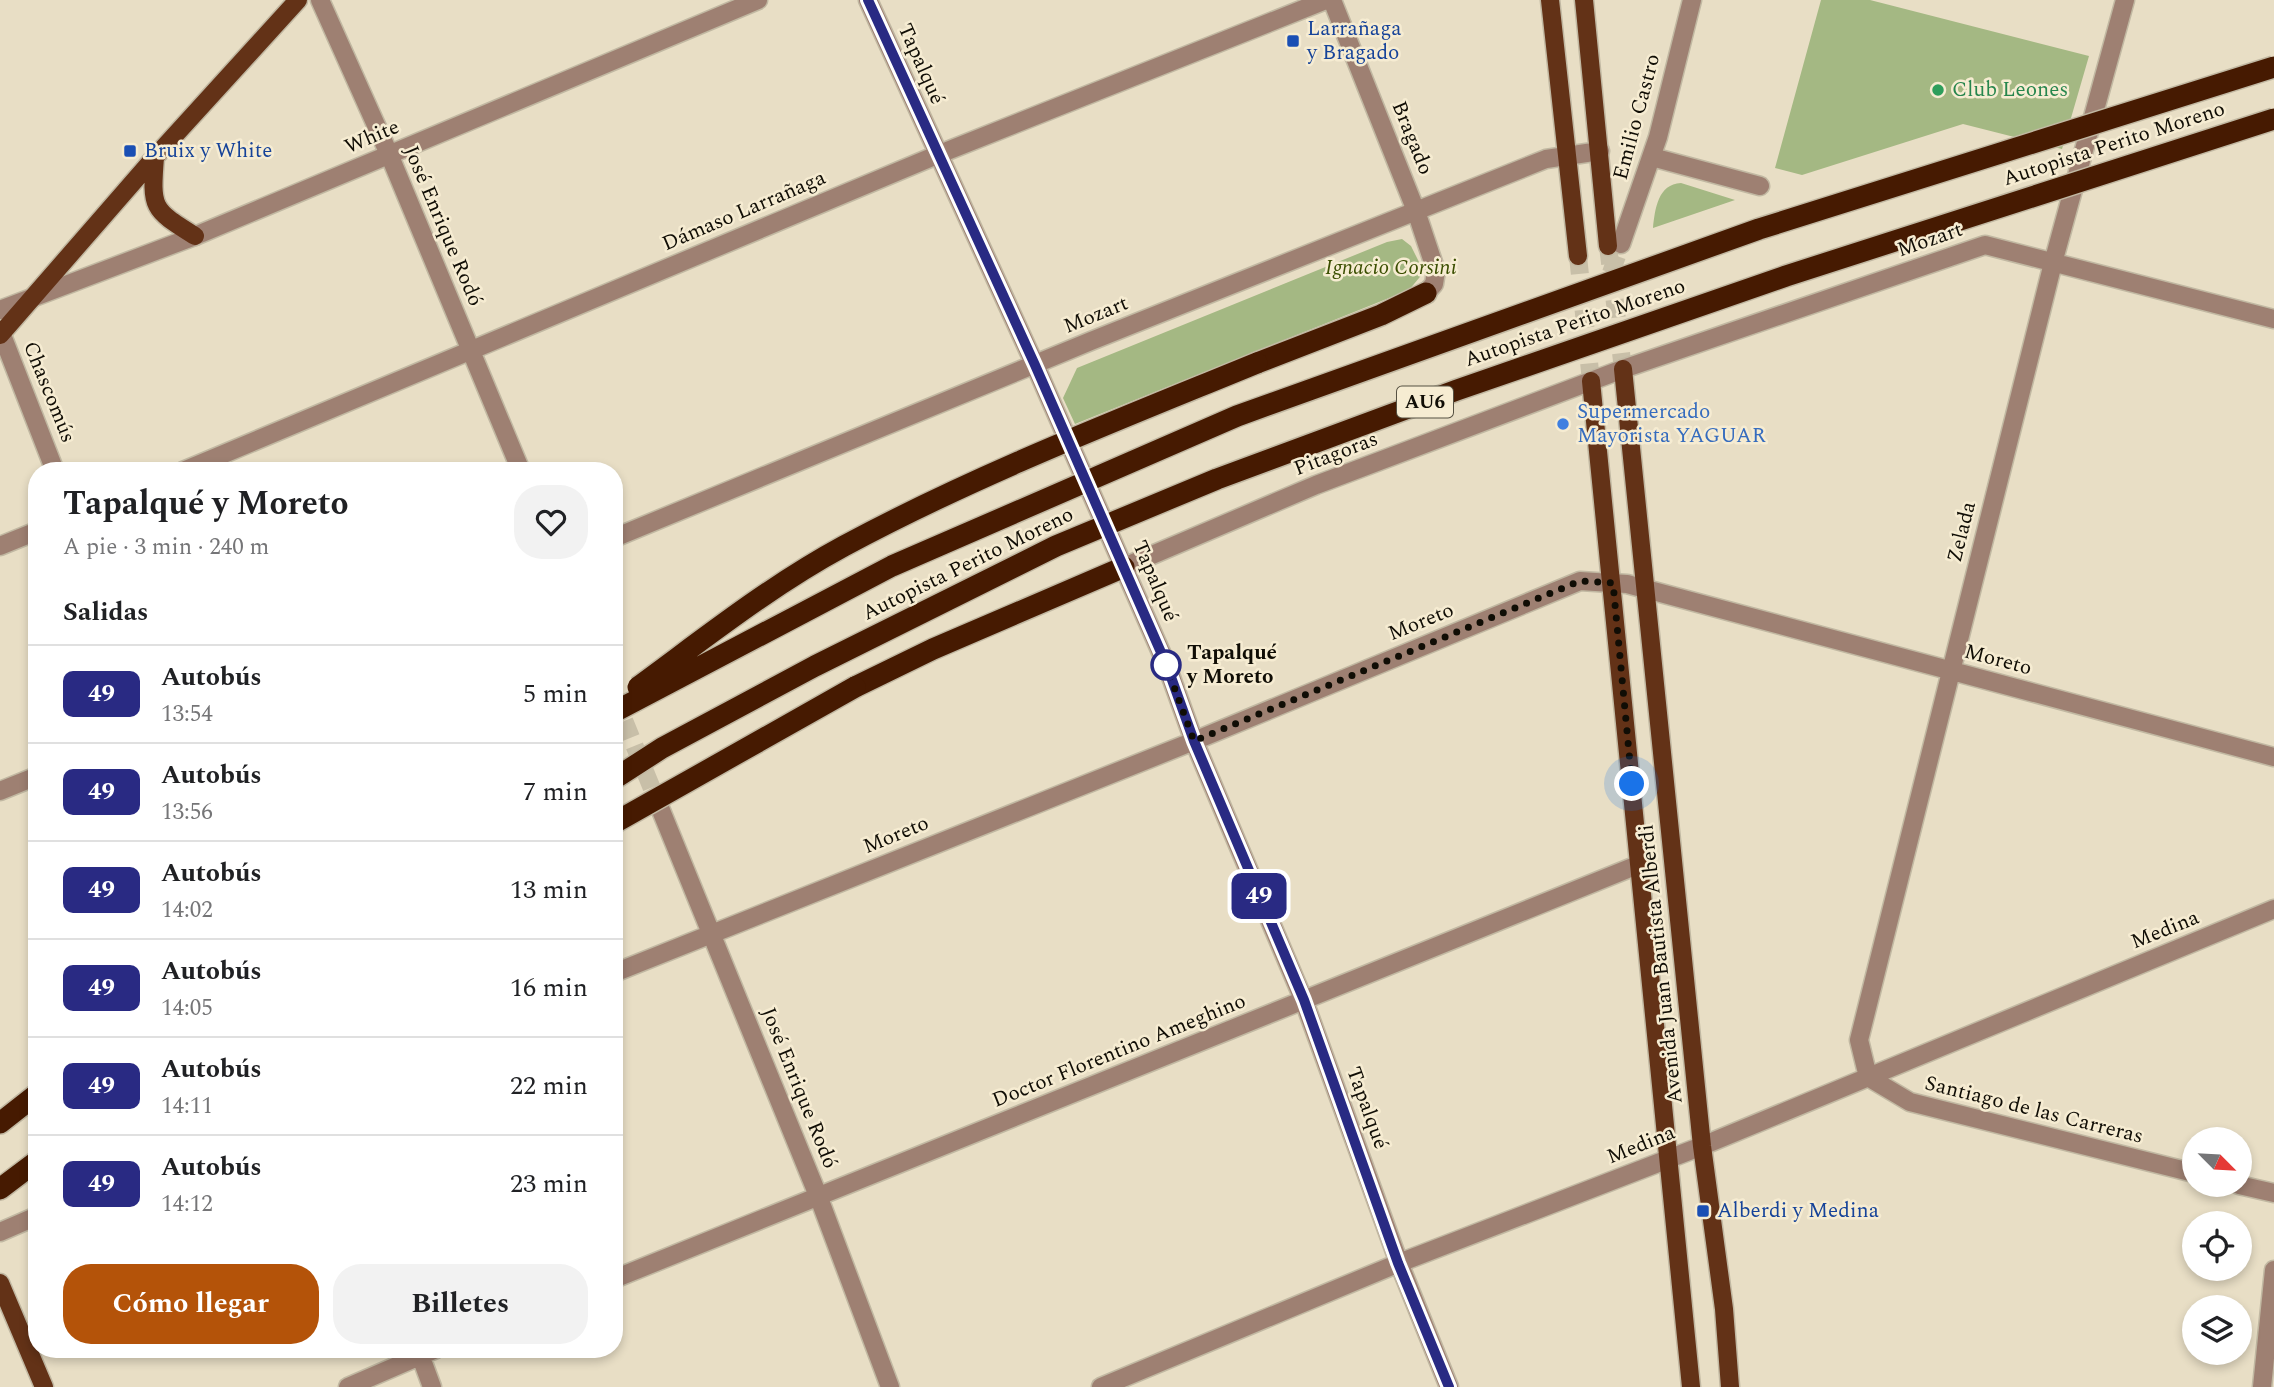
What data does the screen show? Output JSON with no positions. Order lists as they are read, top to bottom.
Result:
{
  "streets": {
    "highway": ["Autopista Perito Moreno", "AU6"],
    "main road": ["Avenida Juan Bautista Alberdi"],
    "street": [
      "Tapalqué",
      "Emilio Castro",
      "White",
      "Bragado",
      "Dámaso Larrañaga",
      "José Enrique Rodó",
      "Mozart",
      "Chascomús",
      "Pitagoras",
      "Zelada",
      "Moreto",
      "Medina",
      "Doctor Florentino Ameghino",
      "Santiago de las Carreras"
    ]
  },
  "crossings": [
    ["Tapalqué", "Dámaso Larrañaga"],
    ["Tapalqué", "Mozart"],
    ["Tapalqué", "Pitagoras"],
    ["Tapalqué", "Moreto"],
    ["Tapalqué", "Medina"],
    ["Tapalqué", "Doctor Florentino Ameghino"],
    ["White", "José Enrique Rodó"],
    ["Bragado", "Dámaso Larrañaga"],
    ["Bragado", "Mozart"],
    ["Dámaso Larrañaga", "José Enrique Rodó"],
    ["José Enrique Rodó", "Moreto"],
    ["José Enrique Rodó", "Doctor Florentino Ameghino"],
    ["Mozart", "Pitagoras"],
    ["Mozart", "Zelada"],
    ["Mozart", "Avenida Juan Bautista Alberdi"],
    ["Pitagoras", "Avenida Juan Bautista Alberdi"],
    ["Zelada", "Moreto"],
    ["Zelada", "Medina"],
    ["Zelada", "Santiago de las Carreras"],
    ["Moreto", "Avenida Juan Bautista Alberdi"],
    ["Medina", "Avenida Juan Bautista Alberdi"],
    ["Medina", "Santiago de las Carreras"],
    ["Avenida Juan Bautista Alberdi", "Doctor Florentino Ameghino"]
  ],
  "parks": ["Ignacio Corsini"],
  "places": {
    "transit": ["Larrañaga y Bragado", "Bruix y White", "Alberdi y Medina"],
    "other": ["Club Leones", "Supermercado Mayorista YAGUAR", "Tapalqué y Moreto"]
  },
  "lines": ["bus line 49"],
  "north": "bottom right",
  "page": {
    "on_map": "49",
    "heading": [
      ["Tapalqué y Moreto", "A pie · 3 min · 240 m"],
      "Salidas"
    ],
    "list": [
      {
        "mark": "49",
        "name": "Autobús",
        "note": "13:54",
        "value": "5 min"
      },
      {
        "mark": "49",
        "name": "Autobús",
        "note": "13:56",
        "value": "7 min"
      },
      {
        "mark": "49",
        "name": "Autobús",
        "note": "14:02",
        "value": "13 min"
      },
      {
        "mark": "49",
        "name": "Autobús",
        "note": "14:05",
        "value": "16 min"
      },
      {
        "mark": "49",
        "name": "Autobús",
        "note": "14:11",
        "value": "22 min"
      },
      {
        "mark": "49",
        "name": "Autobús",
        "note": "14:12",
        "value": "23 min"
      }
    ],
    "buttons": ["Cómo llegar", "Billetes"]
  }
}
